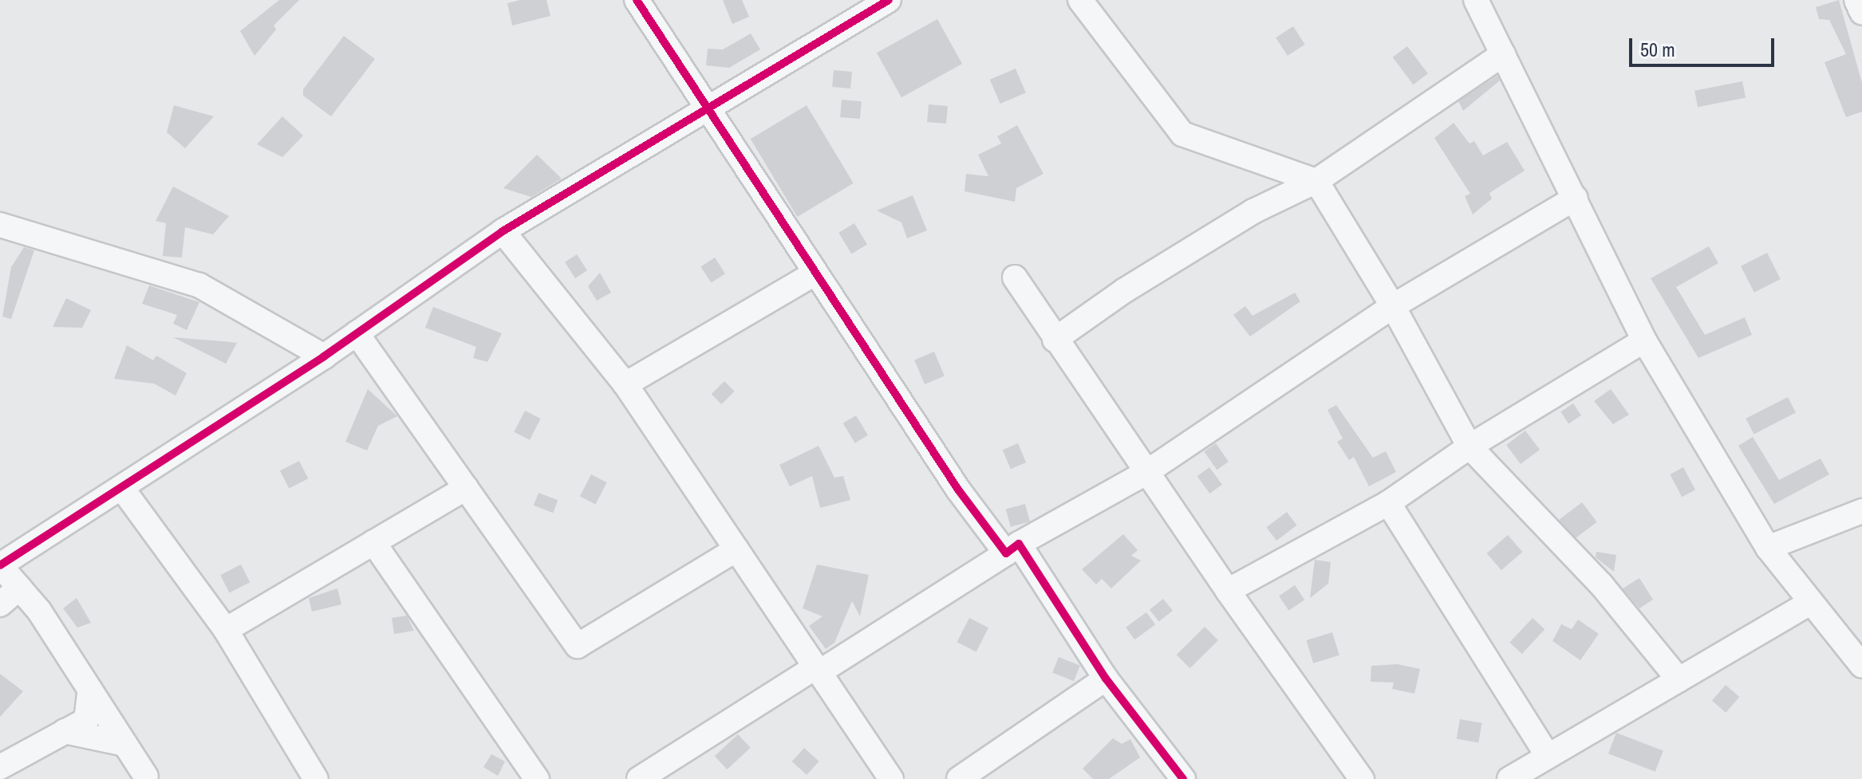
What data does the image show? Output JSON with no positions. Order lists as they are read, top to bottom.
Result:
{
  "scale_bar": "50 m"
}
